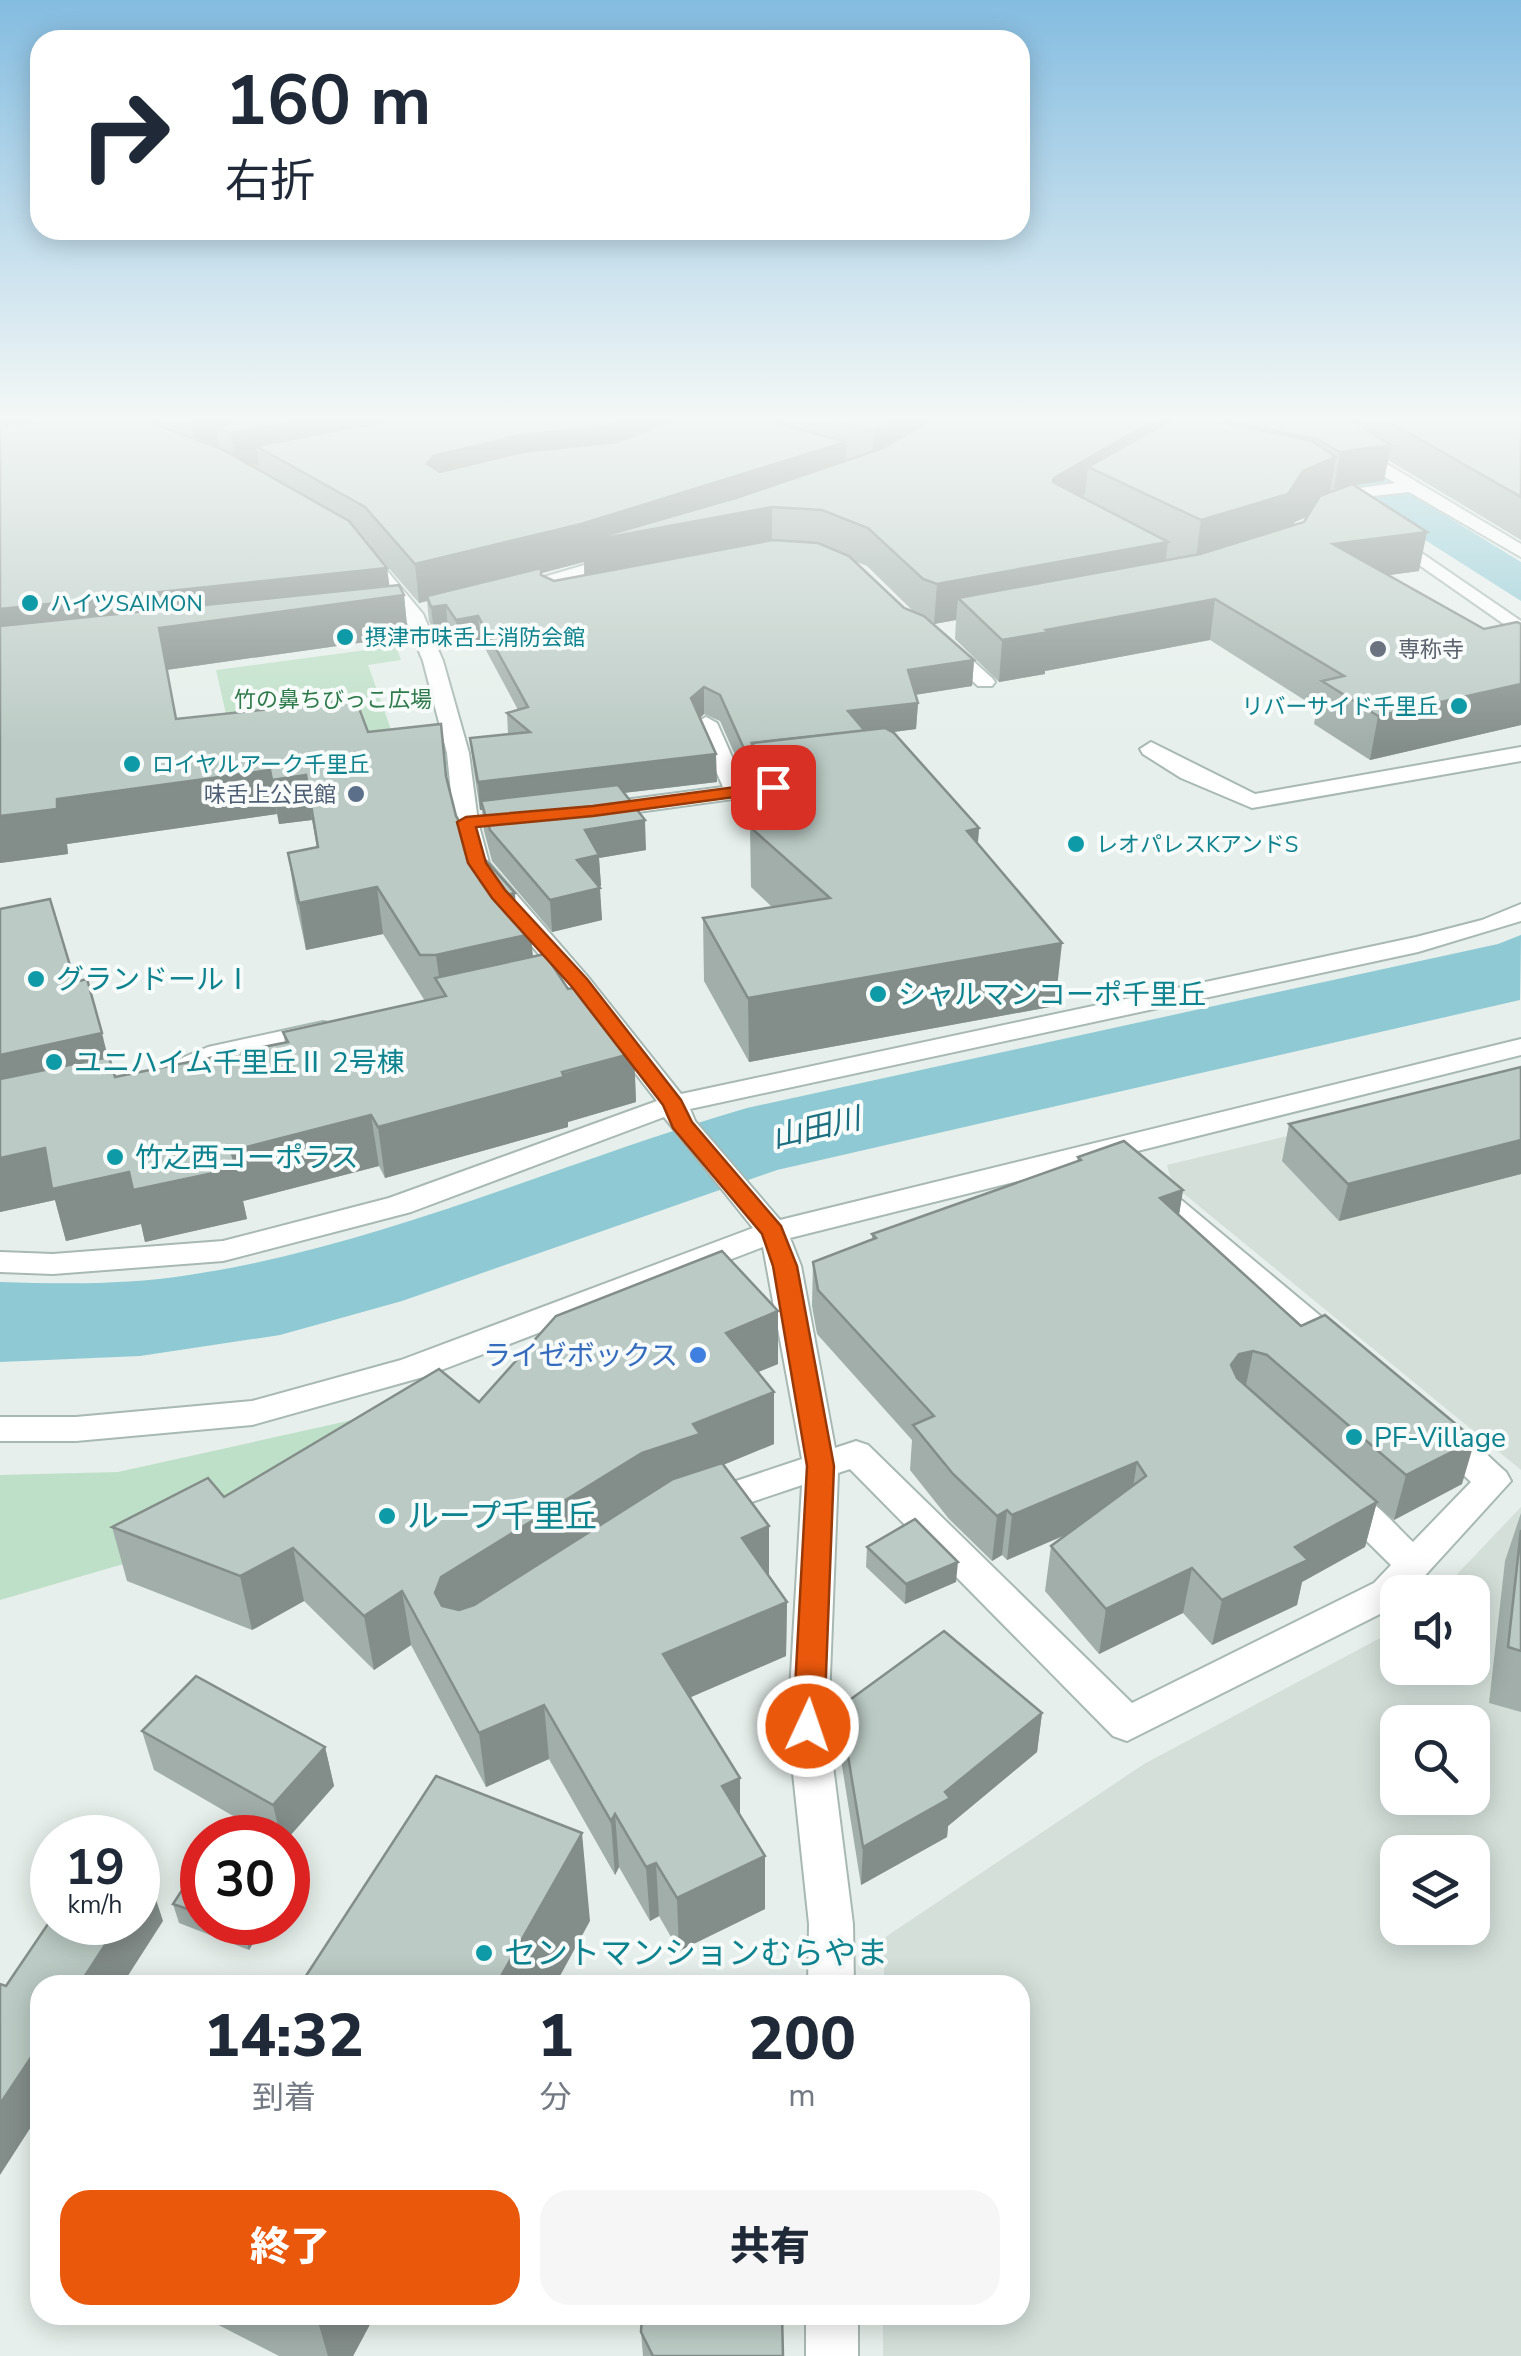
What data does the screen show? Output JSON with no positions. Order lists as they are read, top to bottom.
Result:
{
  "water": ["山田川"],
  "parks": ["竹の鼻ちびっこ広場"],
  "places": [
    "ハイツSAIMON",
    "摂津市味舌上消防会館",
    "専称寺",
    "リバーサイド千里丘",
    "ロイヤルアーク千里丘",
    "味舌上公民館",
    "レオパレスKアンドS",
    "グランドールⅠ",
    "シャルマンコーポ千里丘",
    "ユニハイム千里丘Ⅱ 2号棟",
    "竹之西コーポラス",
    "ライゼボックス",
    "PF-Village",
    "ループ千里丘",
    "セントマンションむらやま"
  ],
  "page": {
    "turn": ["160 m", "右折"],
    "speed": "19 km/h",
    "limit": "30",
    "eta": [
      "14:32",
      "到着",
      "1",
      "分",
      "200",
      "m"
    ],
    "buttons": ["終了", "共有"]
  }
}
